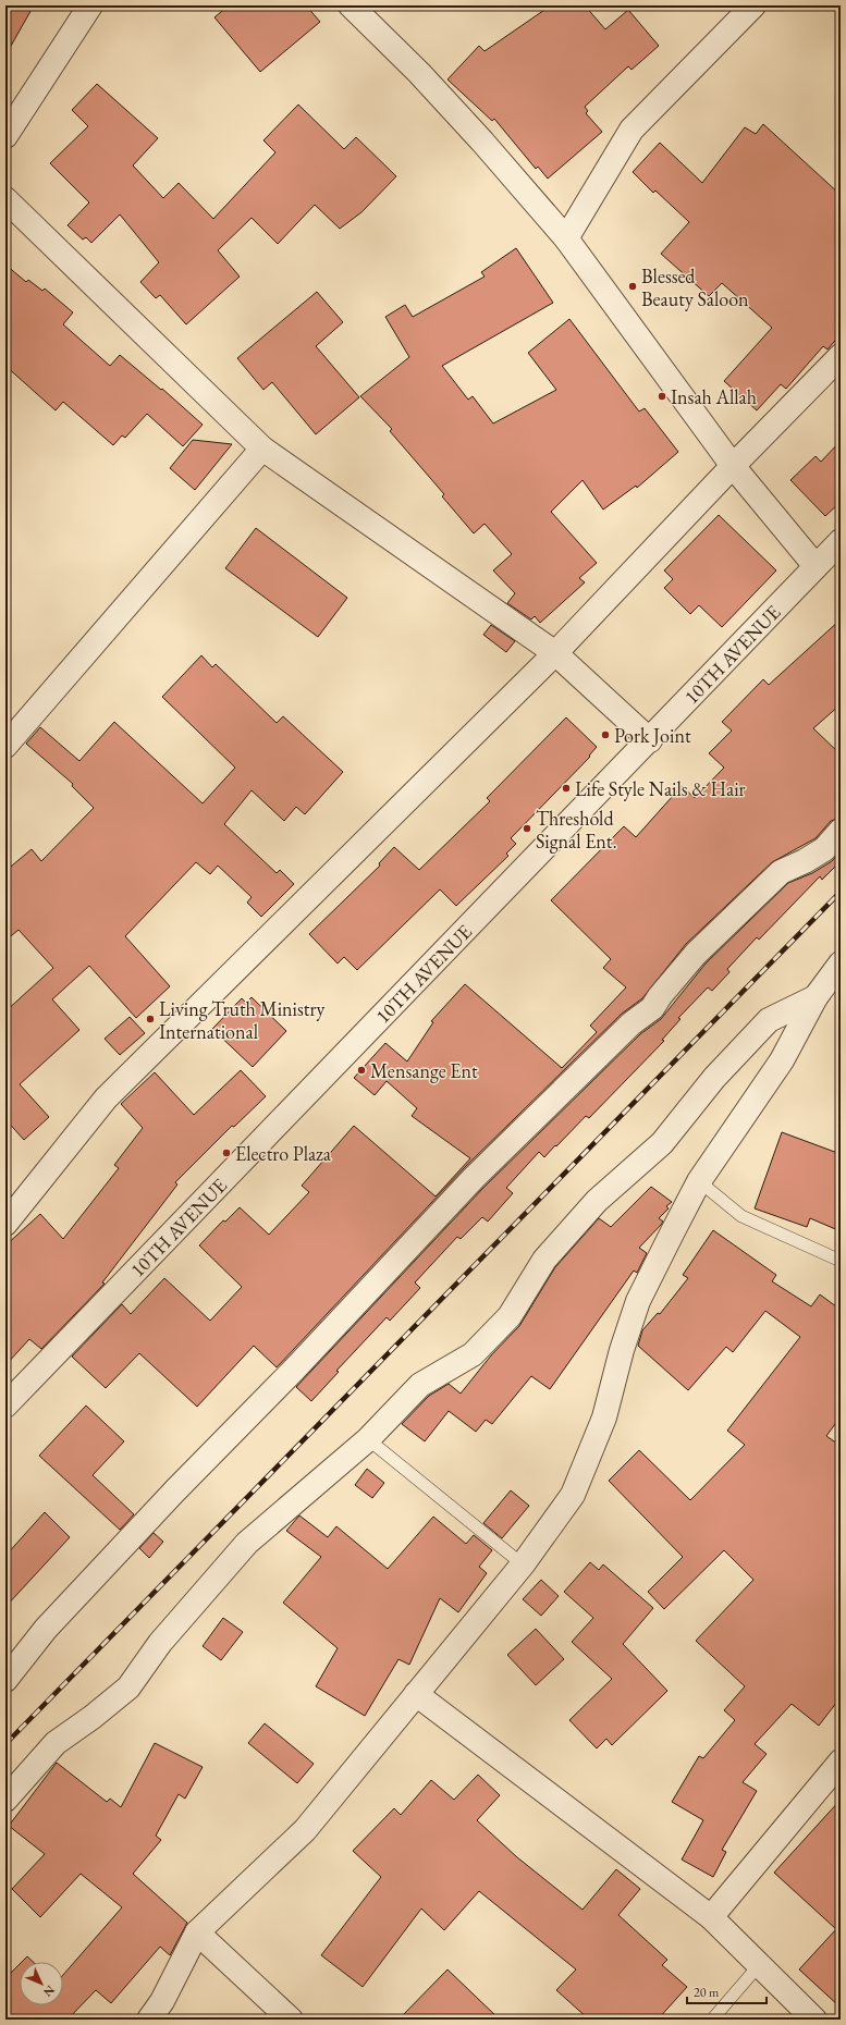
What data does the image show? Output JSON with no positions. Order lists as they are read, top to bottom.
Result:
{
  "streets": {
    "street": ["10TH AVENUE"]
  },
  "places": [
    "Blessed Beauty Saloon",
    "Insah Allah",
    "Pork Joint",
    "Life Style Nails & Hair",
    "Threshold Signal Ent.",
    "Living Truth Ministry International",
    "Mensange Ent",
    "Electro Plaza"
  ],
  "scale_bar": "20 m",
  "north": "bottom right"
}
